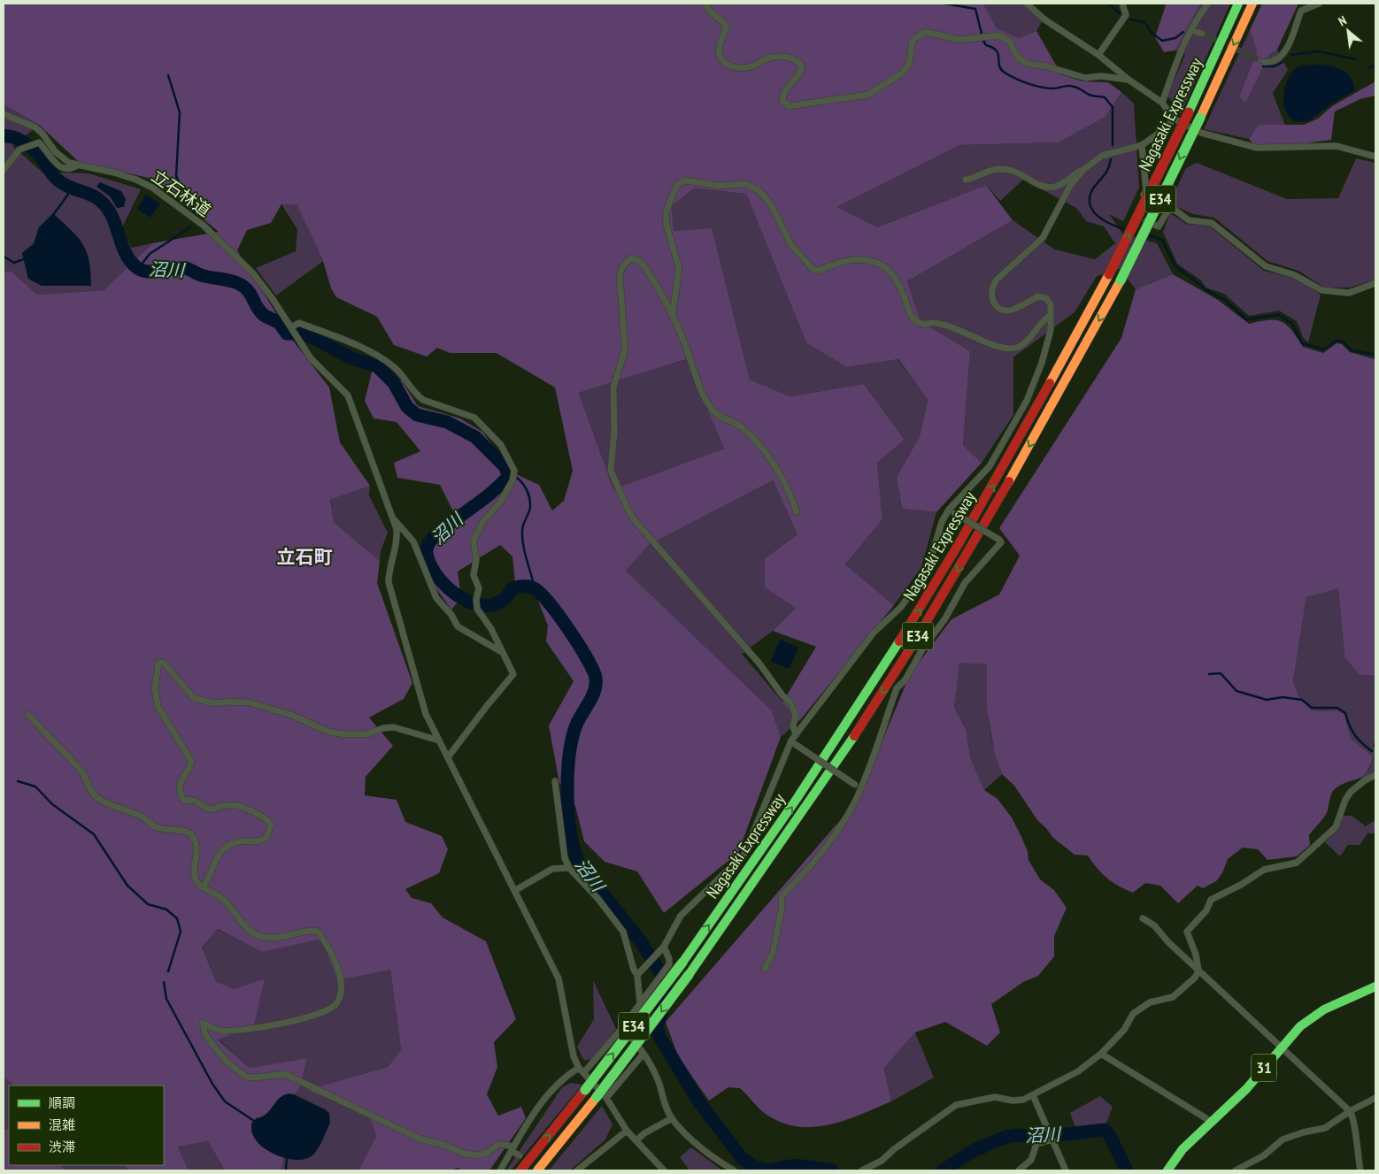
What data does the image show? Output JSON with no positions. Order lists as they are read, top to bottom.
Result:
{
  "streets": {
    "main road": ["Nagasaki Expressway", "E34", "31"],
    "street": ["立石林道"]
  },
  "districts": ["立石町"],
  "water": ["沼川"],
  "legend": ["順調", "混雑", "渋滞"],
  "north": "top left"
}
